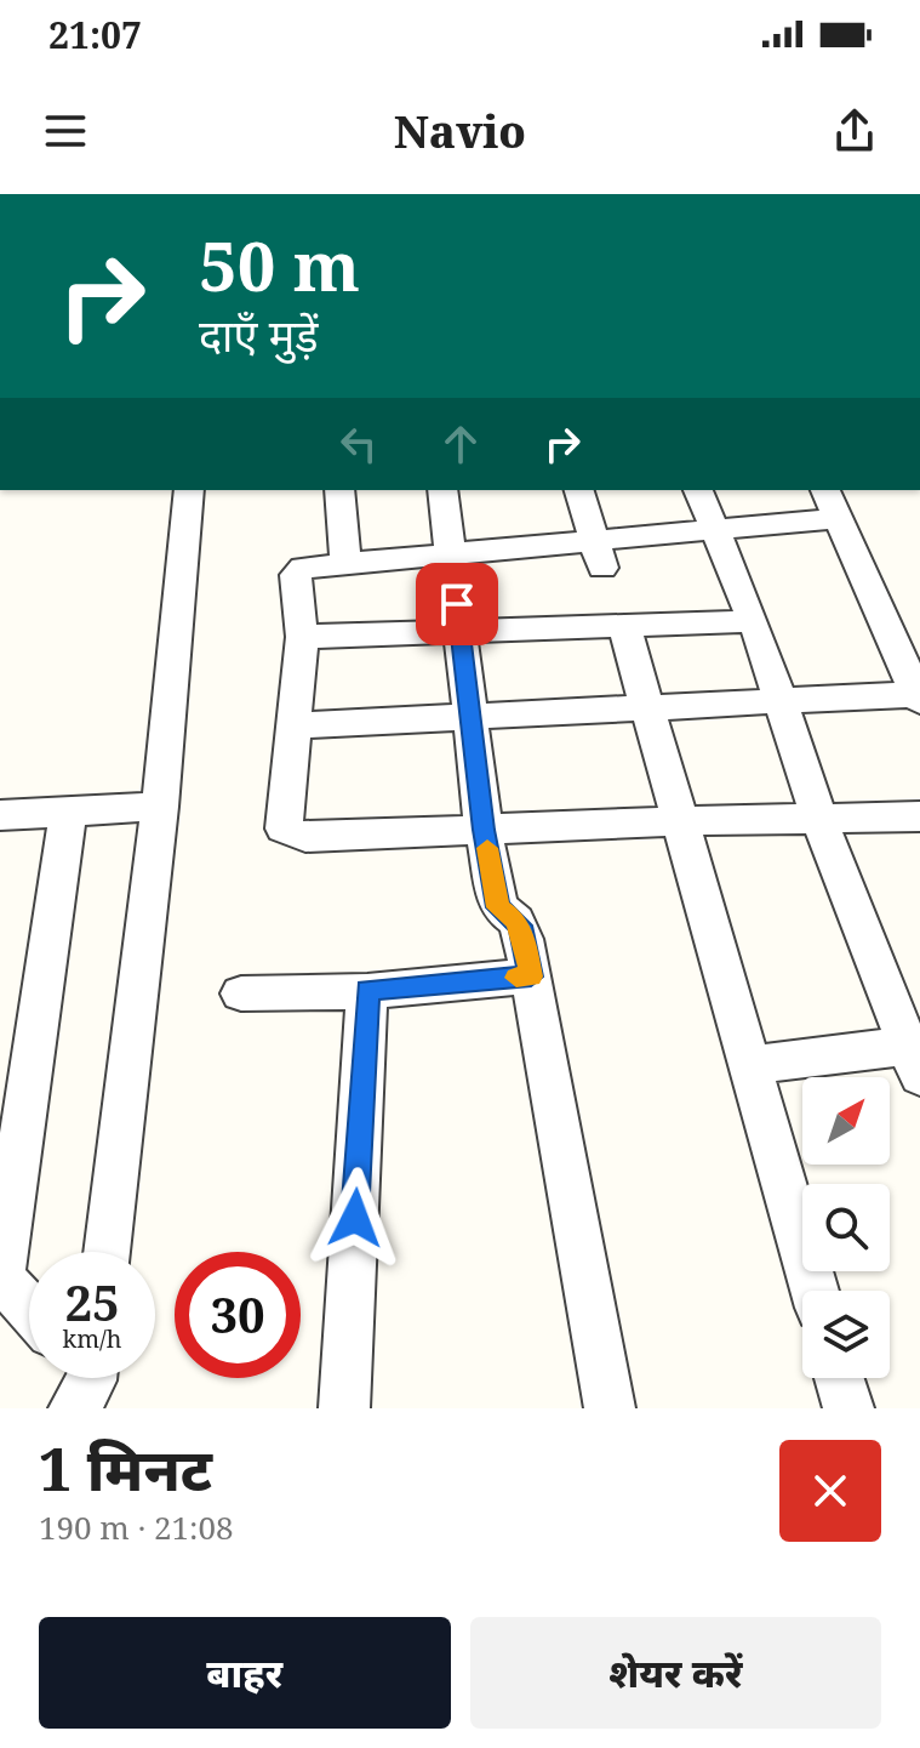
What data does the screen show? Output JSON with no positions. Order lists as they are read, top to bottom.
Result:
{
  "north": "top right",
  "page": {
    "status": "21:07",
    "header": "Navio",
    "turn": ["50 m", "दाएँ मुड़ें"],
    "speed": "25 km/h",
    "limit": "30",
    "heading": ["1 मिनट", "190 m · 21:08"],
    "buttons": ["बाहर", "शेयर करें"]
  }
}
